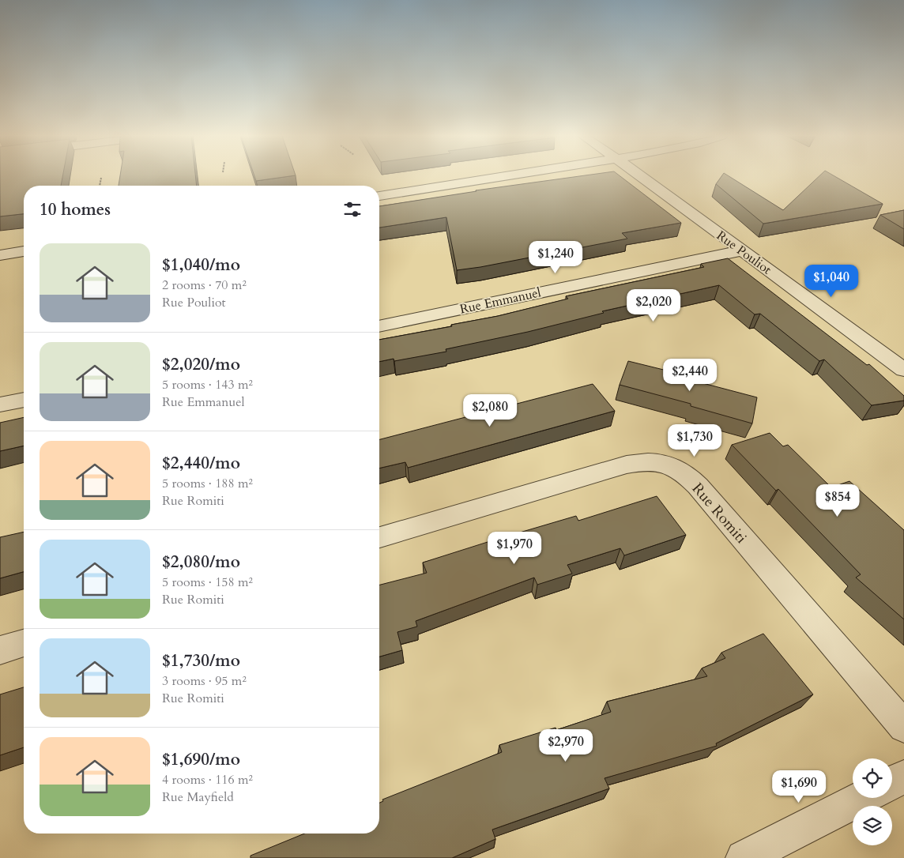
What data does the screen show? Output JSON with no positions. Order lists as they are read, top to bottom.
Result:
{
  "streets": {
    "street": ["Rue Pouliot", "Rue Emmanuel", "Rue Romiti"]
  },
  "crossings": [
    ["Rue Pouliot", "Rue Emmanuel"]
  ],
  "page": {
    "heading": "10 homes",
    "list": [
      {
        "name": "$1,040/mo",
        "note": "2 rooms · 70 m² · Rue Pouliot"
      },
      {
        "name": "$2,020/mo",
        "note": "5 rooms · 143 m² · Rue Emmanuel"
      },
      {
        "name": "$2,440/mo",
        "note": "5 rooms · 188 m² · Rue Romiti"
      },
      {
        "name": "$2,080/mo",
        "note": "5 rooms · 158 m² · Rue Romiti"
      },
      {
        "name": "$1,730/mo",
        "note": "3 rooms · 95 m² · Rue Romiti"
      },
      {
        "name": "$1,690/mo",
        "note": "4 rooms · 116 m² · Rue Mayfield"
      }
    ],
    "price": [
      "$1,240",
      "$1,040",
      "$2,020",
      "$2,440",
      "$2,080",
      "$1,730",
      "$854",
      "$1,970",
      "$2,970",
      "$1,690"
    ]
  }
}
